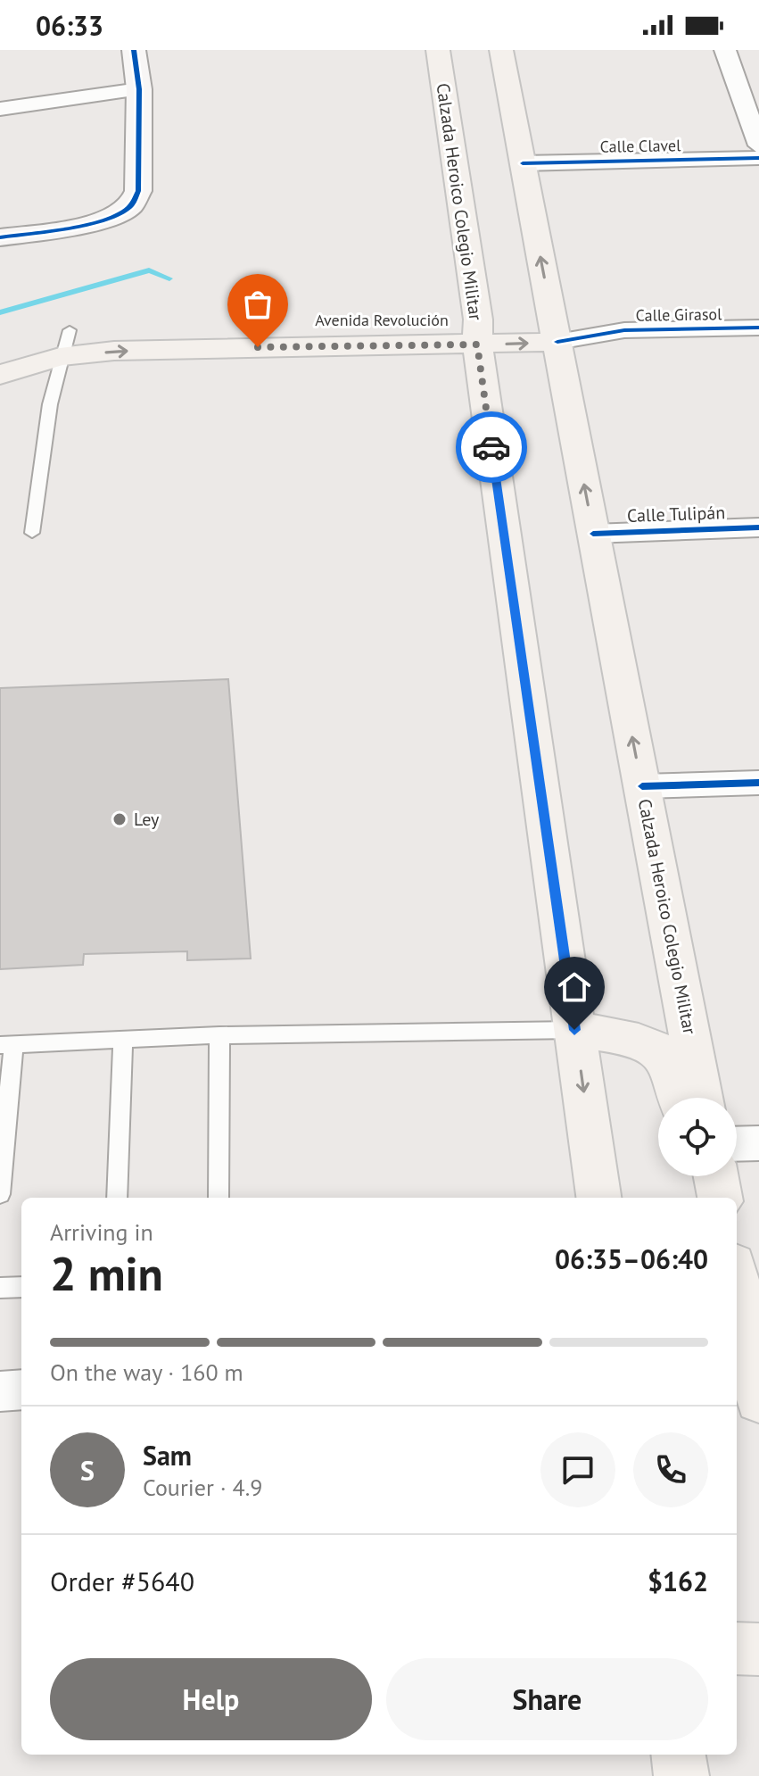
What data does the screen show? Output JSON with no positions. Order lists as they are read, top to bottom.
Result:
{
  "streets": {
    "main road": ["Calzada Heroico Colegio Militar", "Avenida Revolución"],
    "street": ["Calle Clavel", "Calle Girasol", "Calle Tulipán"]
  },
  "crossings": [
    ["Calle Clavel", "Calzada Heroico Colegio Militar"],
    ["Calzada Heroico Colegio Militar", "Calle Girasol"],
    ["Calzada Heroico Colegio Militar", "Avenida Revolución"],
    ["Calzada Heroico Colegio Militar", "Calle Tulipán"]
  ],
  "places": ["Ley"],
  "page": {
    "status": "06:33",
    "heading": ["2 min", "Arriving in", "06:35–06:40"],
    "panel": [
      "Sam",
      "Courier · 4.9",
      "Order #5640",
      "$162"
    ],
    "bar": "On the way · 160 m",
    "round": "S",
    "buttons": ["Help", "Share"]
  }
}
